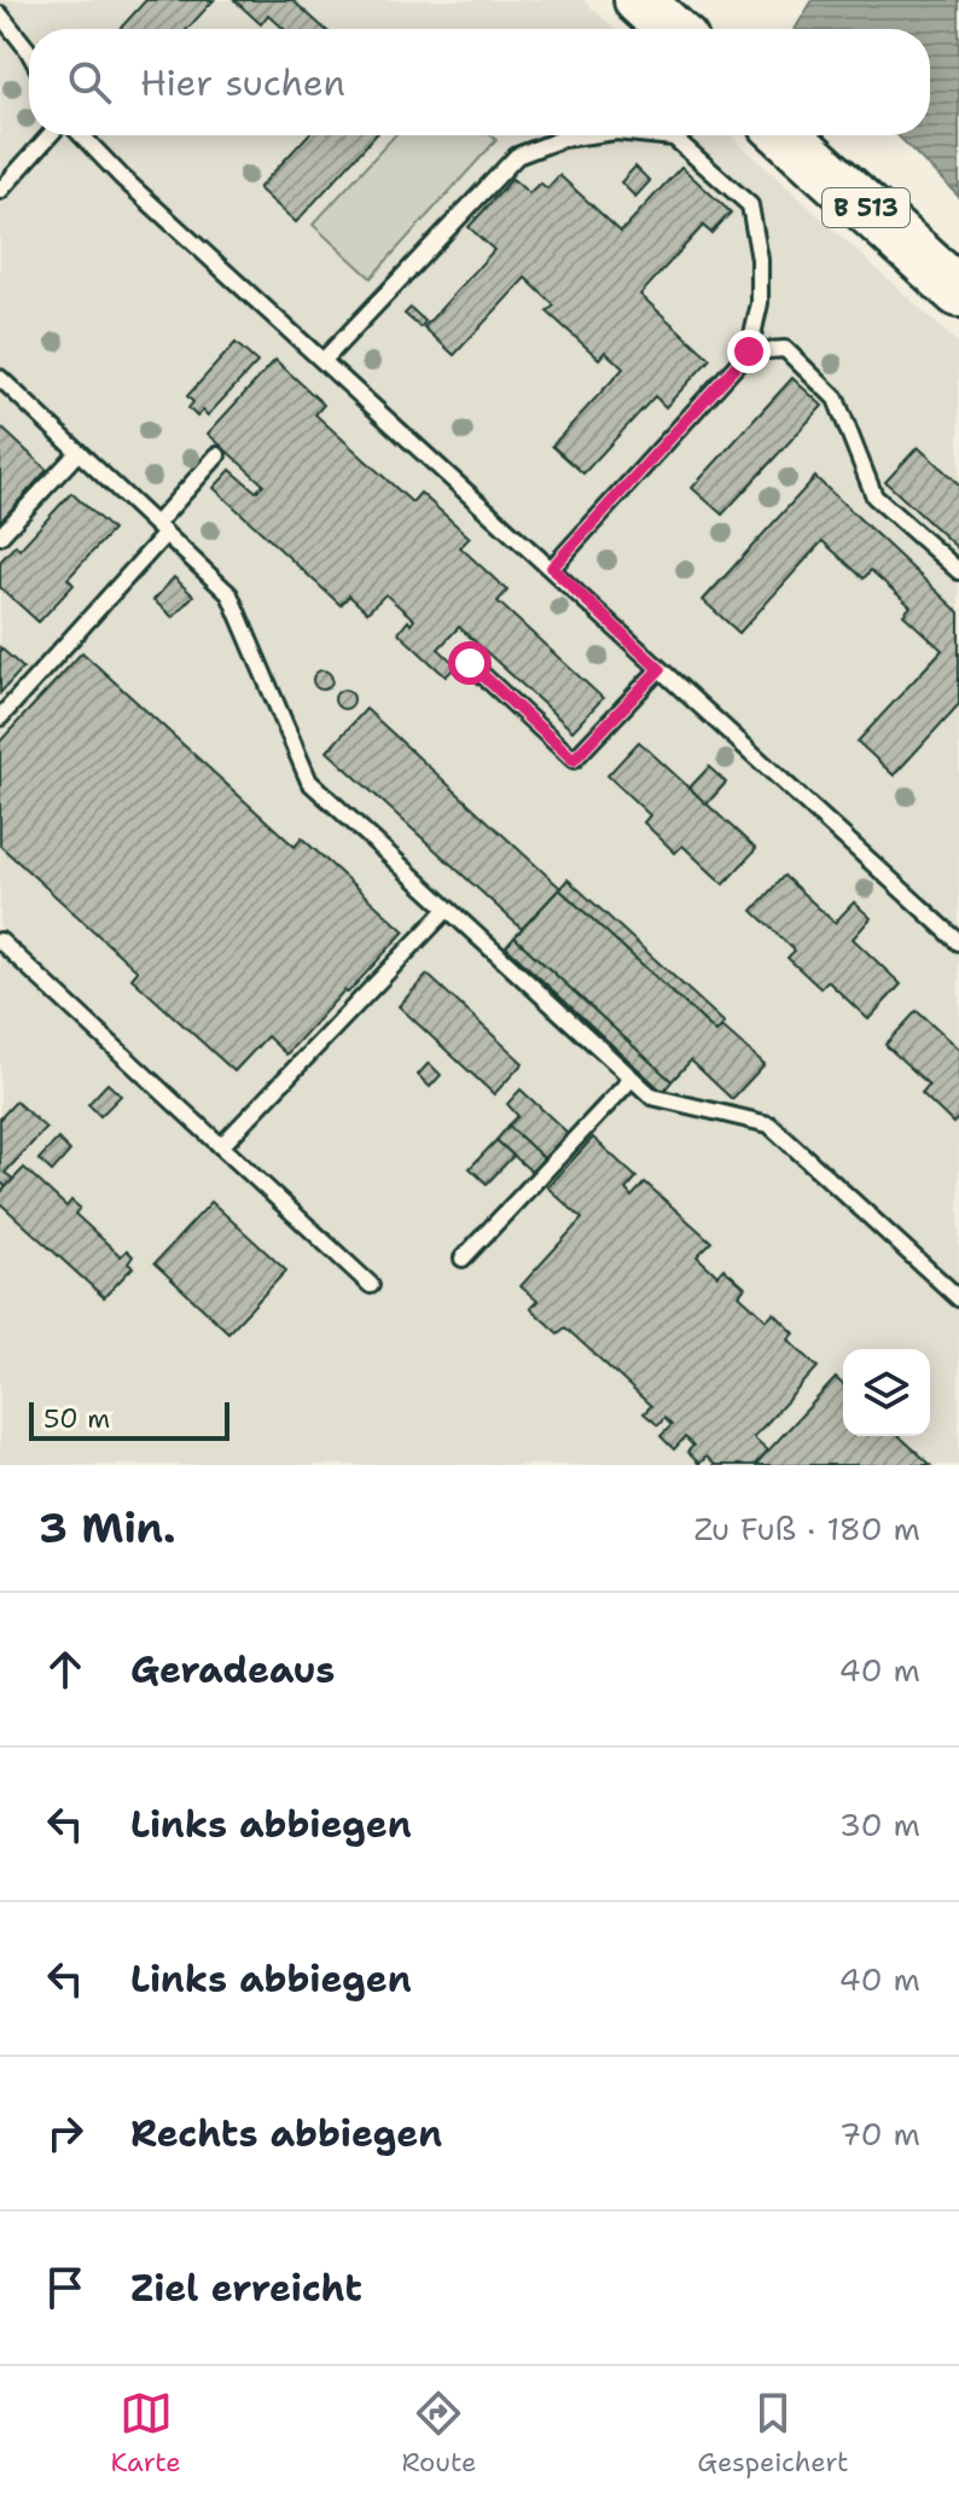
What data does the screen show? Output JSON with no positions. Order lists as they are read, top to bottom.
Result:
{
  "streets": {
    "main road": ["B 513"]
  },
  "scale_bar": "50 m",
  "page": {
    "search": "Hier suchen",
    "scale": "50 m",
    "heading": ["3 Min.", "Zu Fuß · 180 m"],
    "list": [
      ["Geradeaus", "40 m"],
      ["Links abbiegen", "30 m"],
      ["Links abbiegen", "40 m"],
      ["Rechts abbiegen", "70 m"],
      "Ziel erreicht"
    ],
    "nav": ["Karte", "Route", "Gespeichert"]
  }
}
